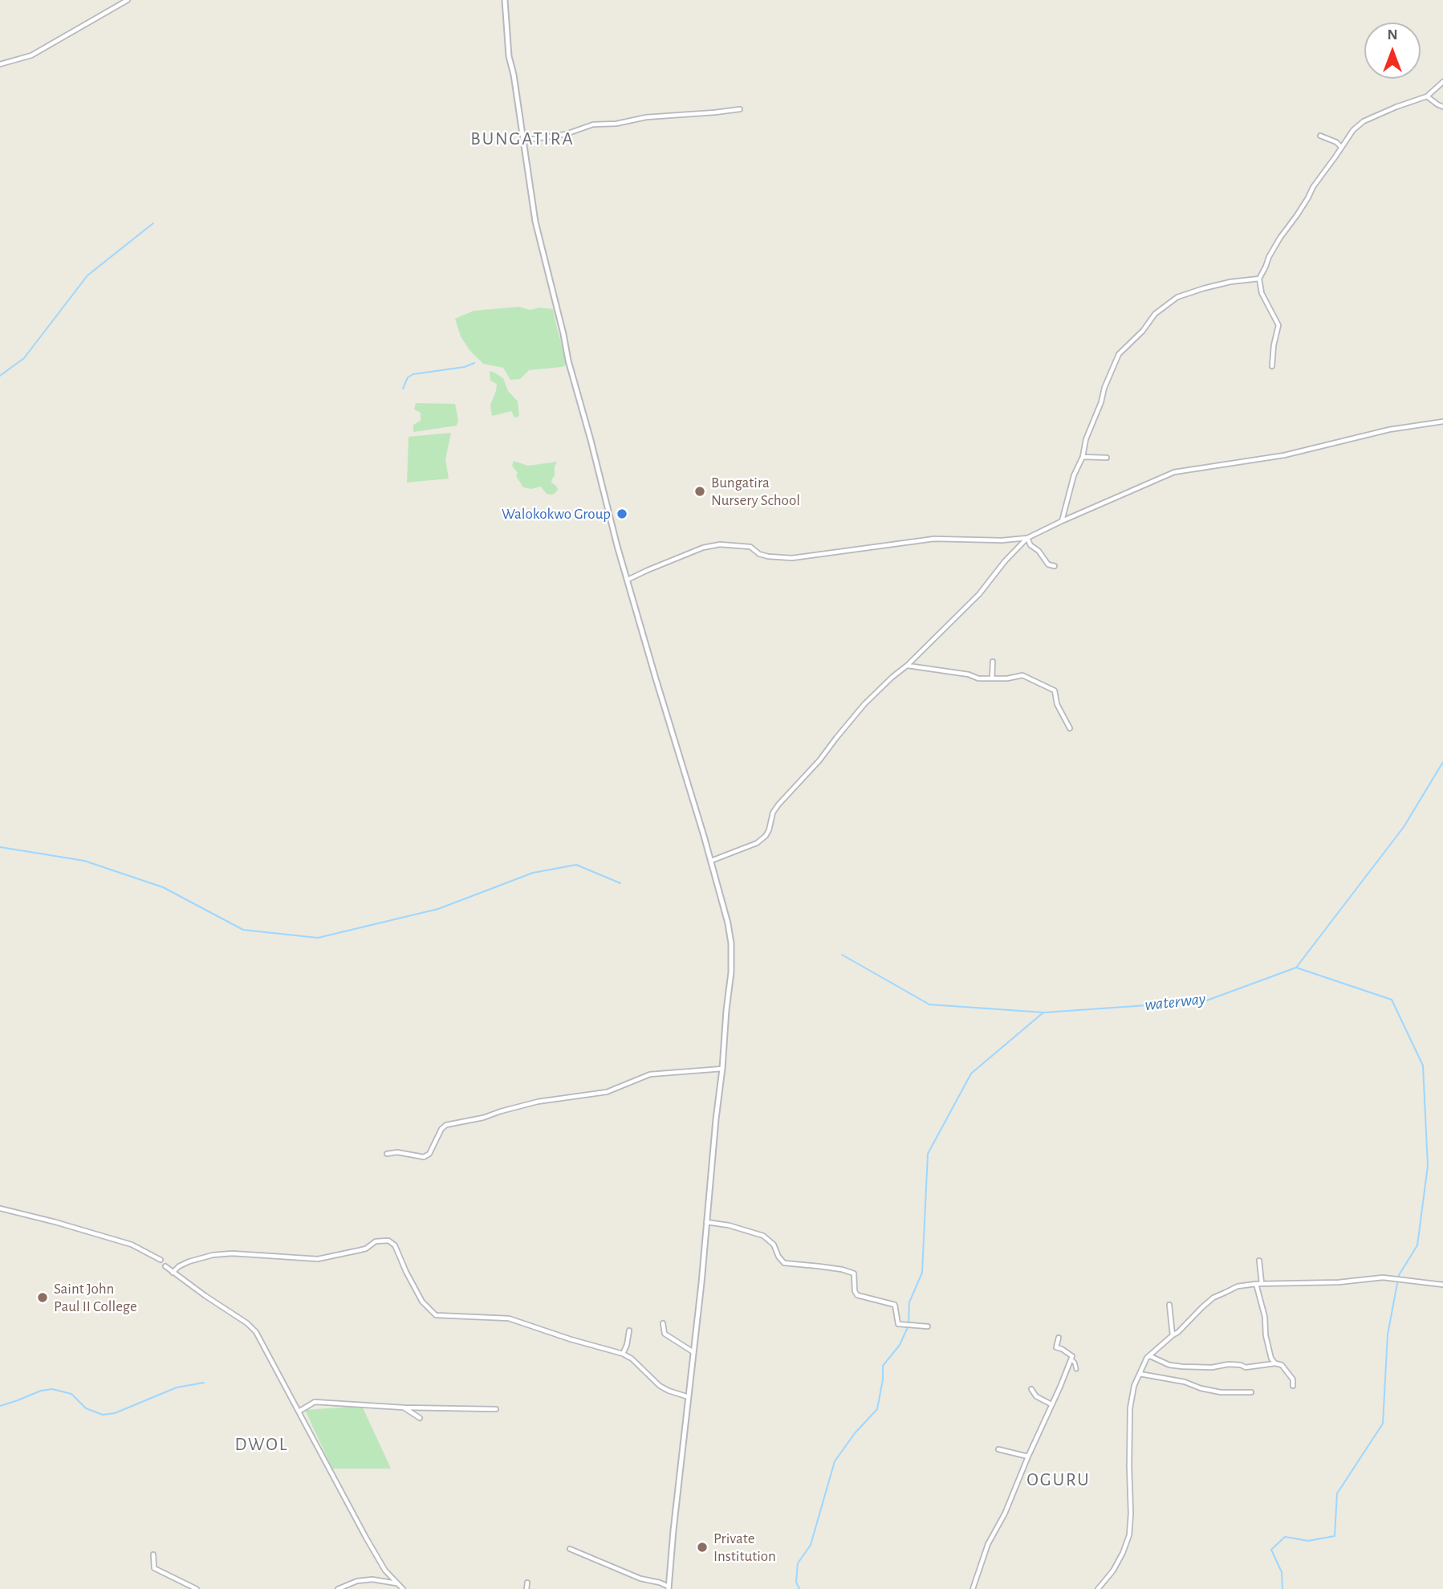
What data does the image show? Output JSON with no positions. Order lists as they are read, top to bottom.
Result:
{
  "districts": ["BUNGATIRA", "DWOL", "OGURU"],
  "water": ["waterway"],
  "places": [
    "Bungatira Nursery School",
    "Walokokwo Group",
    "Saint John Paul II College",
    "Private Institution"
  ],
  "north": "top"
}
